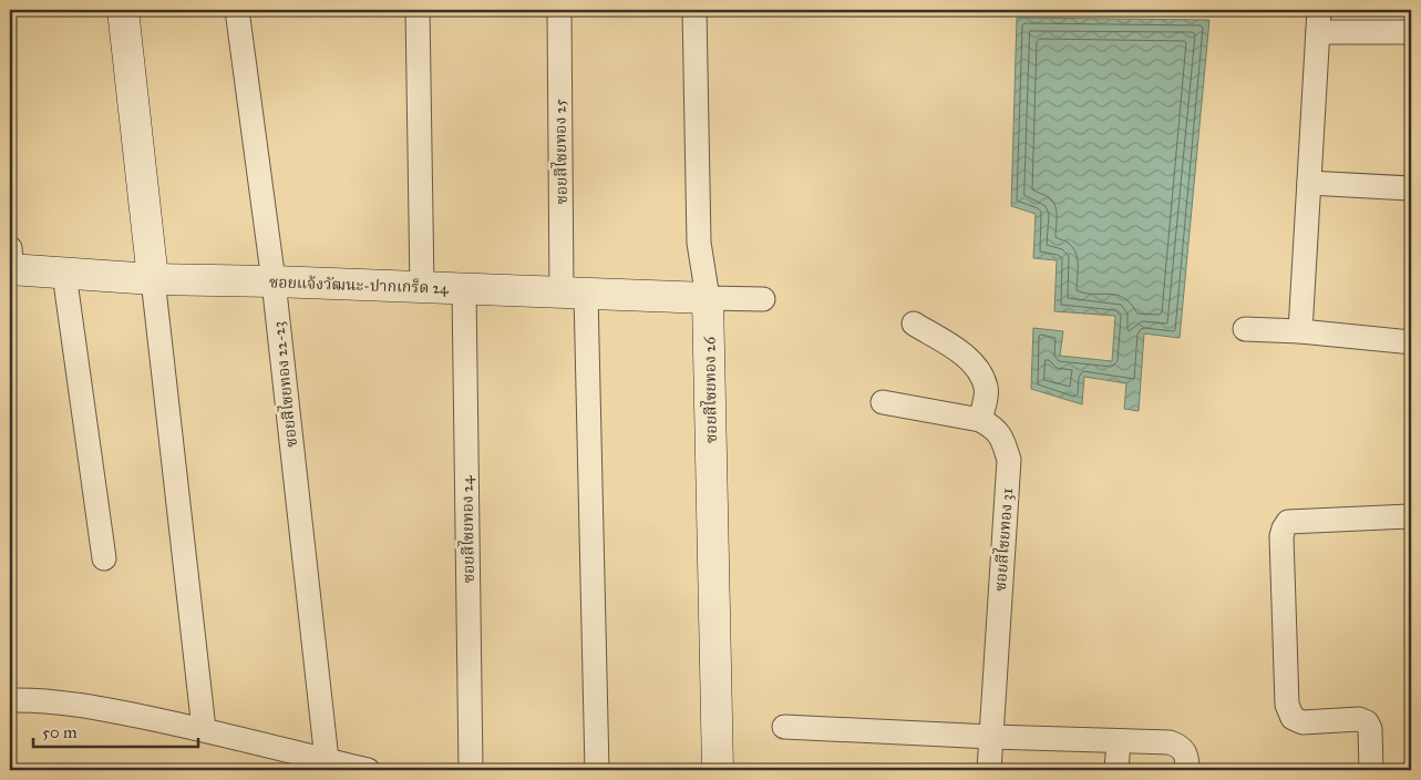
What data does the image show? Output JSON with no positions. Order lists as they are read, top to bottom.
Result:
{
  "streets": {
    "street": [
      "ซอยสีไชยทอง 25",
      "ซอยแจ้งวัฒนะ-ปากเกร็ด 24",
      "ซอยสีไชยทอง 22-23",
      "ซอยสีไชยทอง 26",
      "ซอยสีไชยทอง 24",
      "ซอยสีไชยทอง 31"
    ]
  },
  "crossings": [
    ["ซอยสีไชยทอง 25", "ซอยแจ้งวัฒนะ-ปากเกร็ด 24"],
    ["ซอยแจ้งวัฒนะ-ปากเกร็ด 24", "ซอยสีไชยทอง 22-23"],
    ["ซอยแจ้งวัฒนะ-ปากเกร็ด 24", "ซอยสีไชยทอง 26"],
    ["ซอยแจ้งวัฒนะ-ปากเกร็ด 24", "ซอยสีไชยทอง 24"]
  ],
  "scale_bar": "50 m"
}
